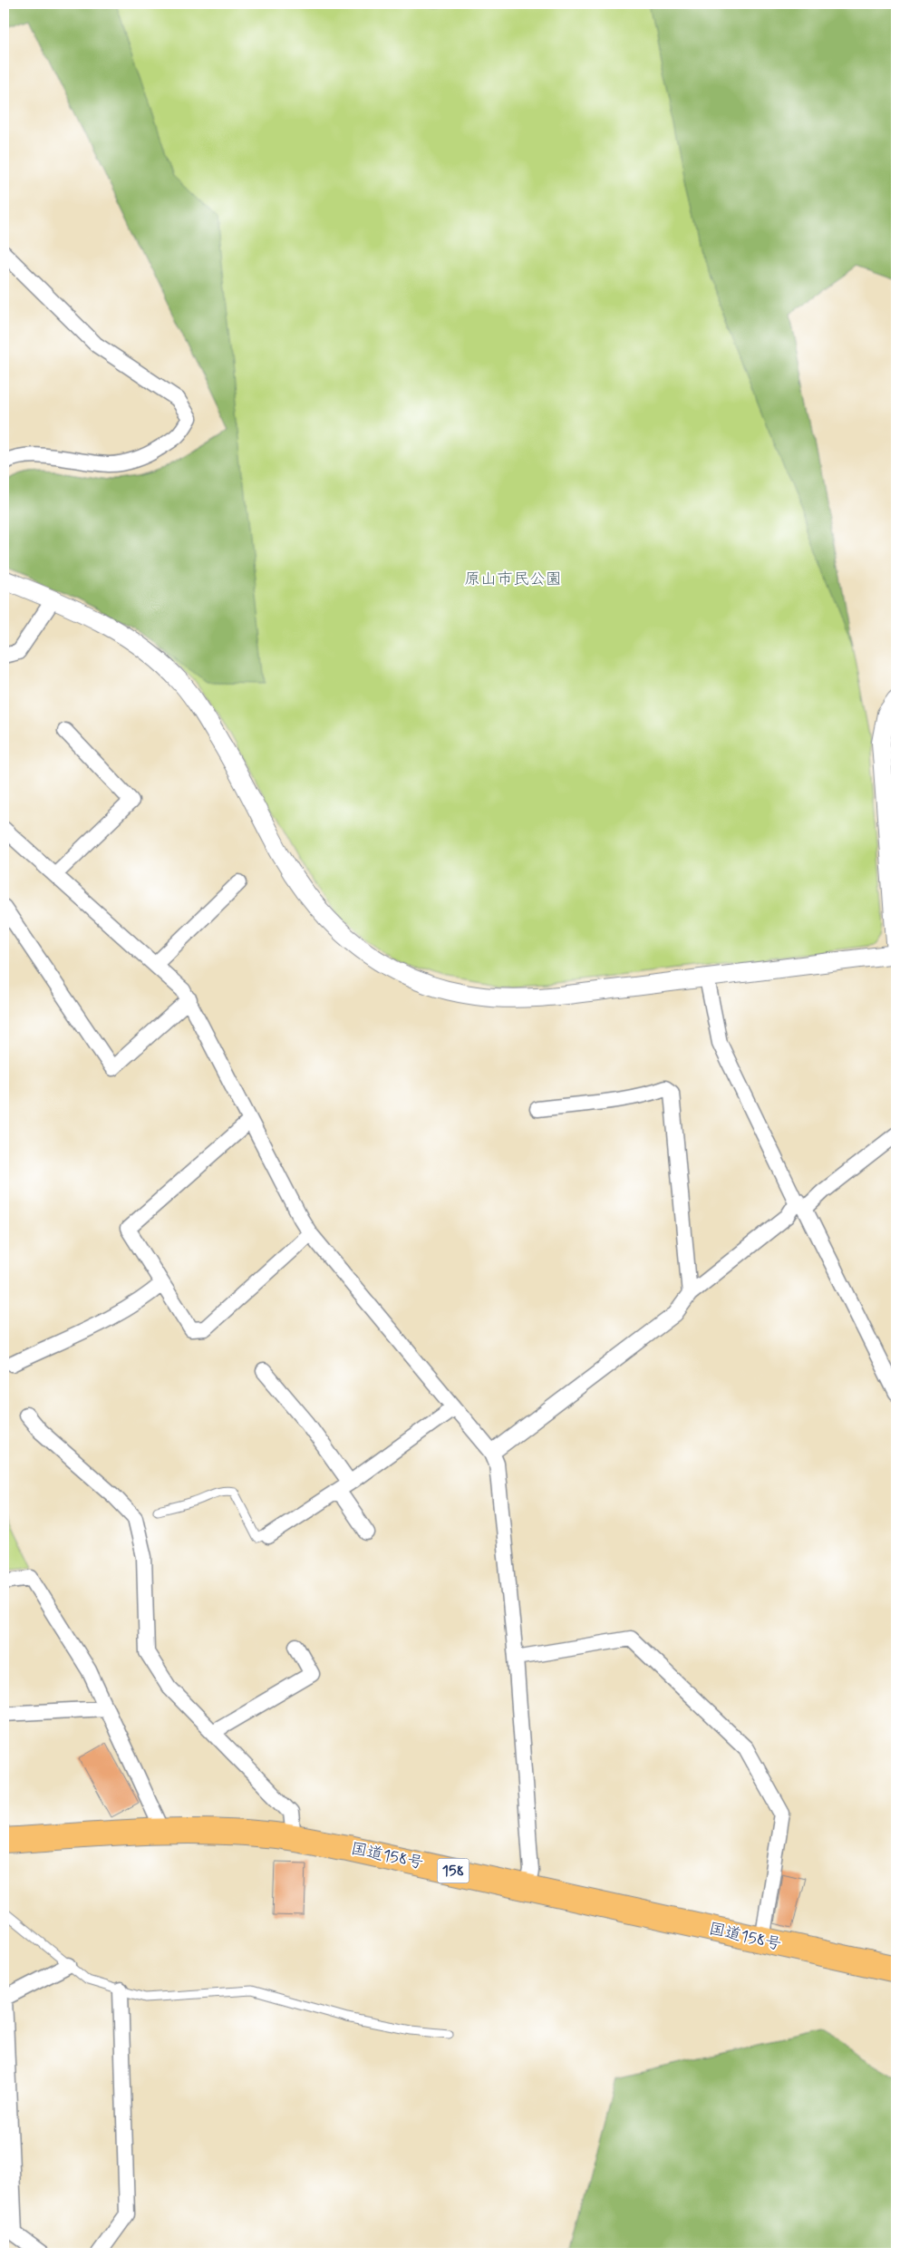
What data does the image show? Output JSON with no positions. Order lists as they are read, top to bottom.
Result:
{
  "streets": {
    "highway": ["国道158号", "158"]
  },
  "parks": ["原山市民公園"]
}
